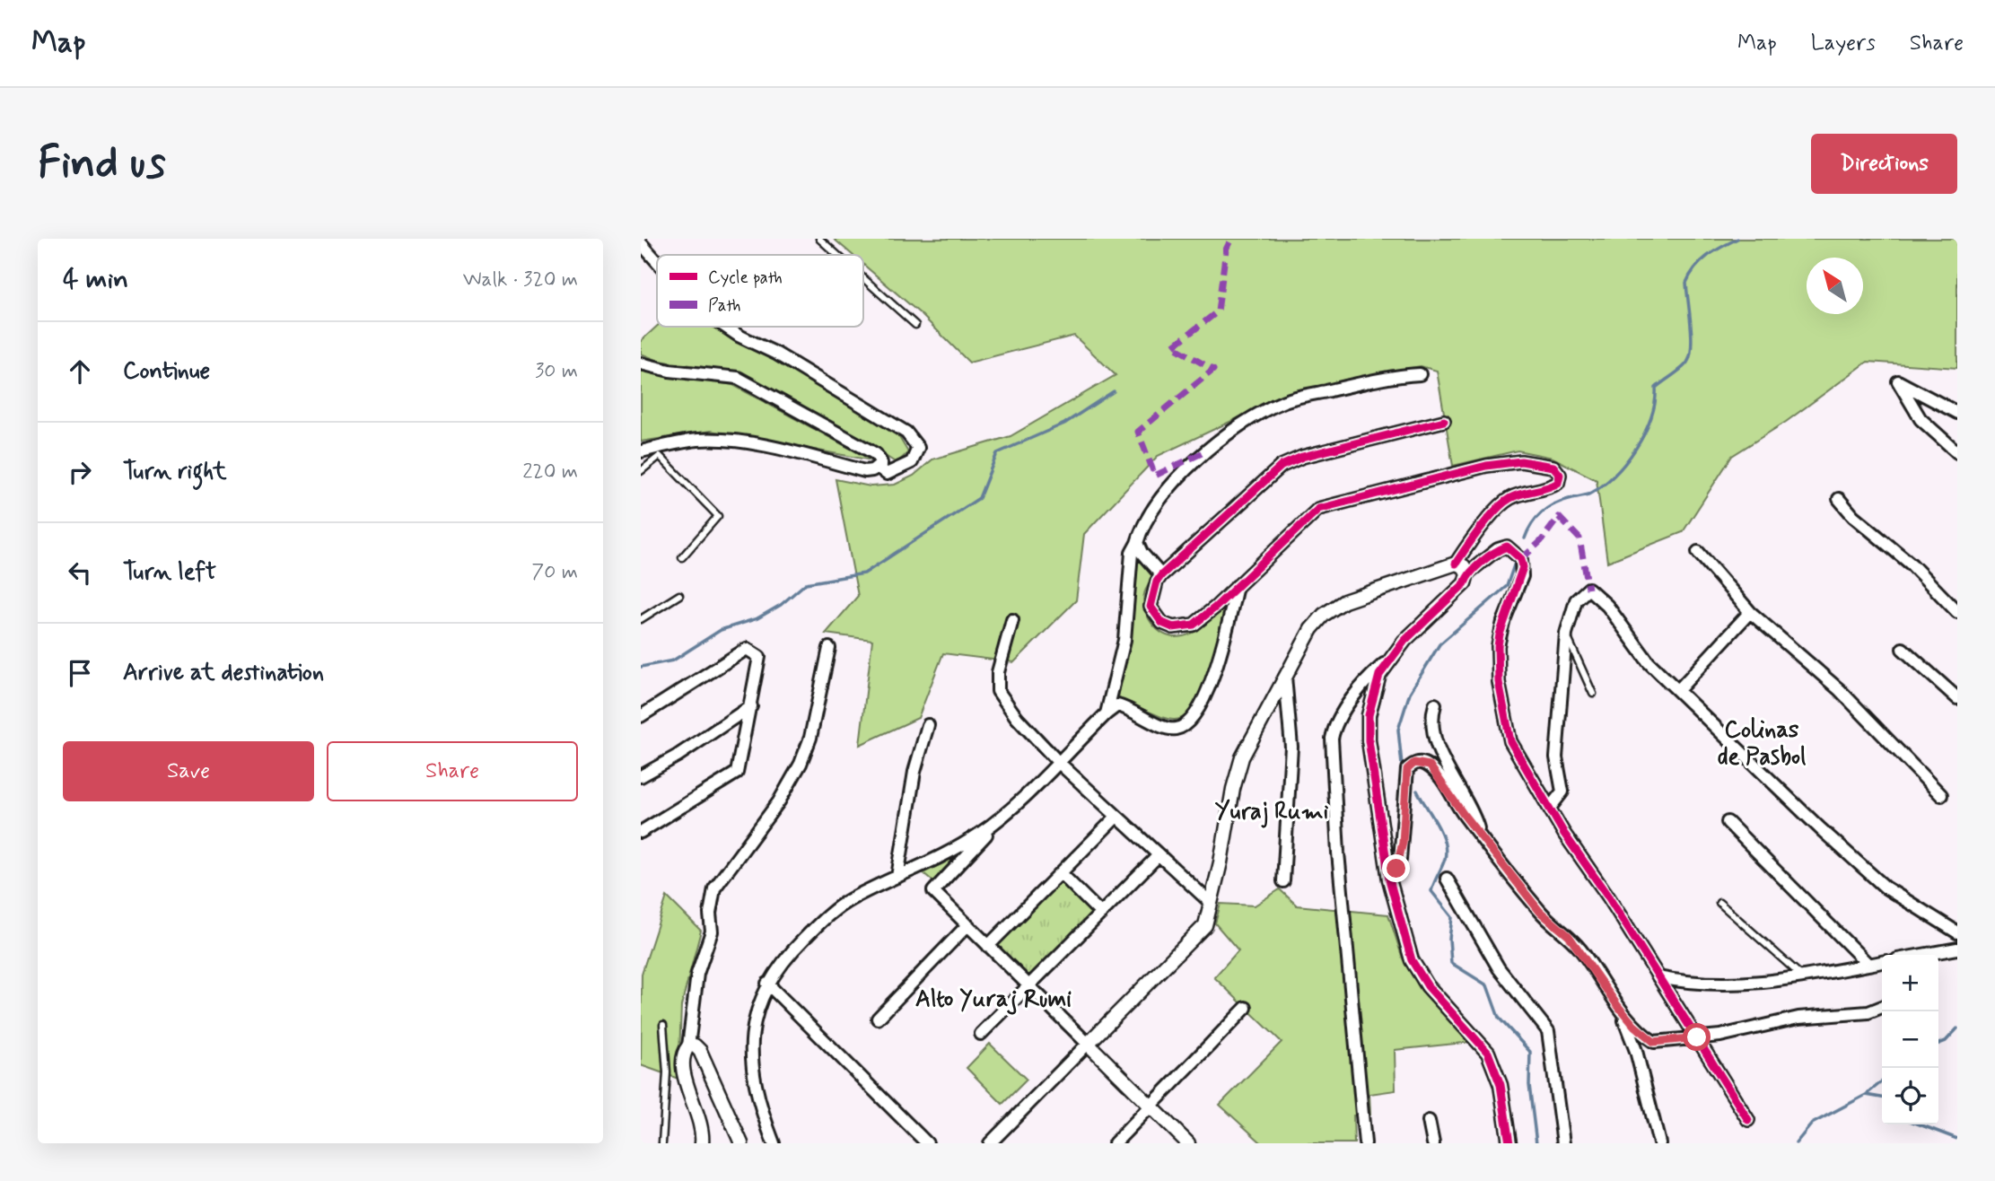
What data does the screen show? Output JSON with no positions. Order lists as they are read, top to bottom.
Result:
{
  "districts": ["Colinas de Pasbol", "Yuraj Rumi", "Alto Yuraj Rumi"],
  "legend": ["Cycle path", "Path"],
  "north": "top left",
  "page": {
    "header": "Map",
    "nav": ["Map", "Layers", "Share"],
    "buttons": [
      "Directions",
      ["Save", "Share"]
    ],
    "title": "Find us",
    "heading": ["4 min", "Walk · 320 m"],
    "list": [
      ["Continue", "30 m"],
      ["Turn right", "220 m"],
      ["Turn left", "70 m"],
      "Arrive at destination"
    ],
    "map_buttons": ["+", "−"]
  }
}
